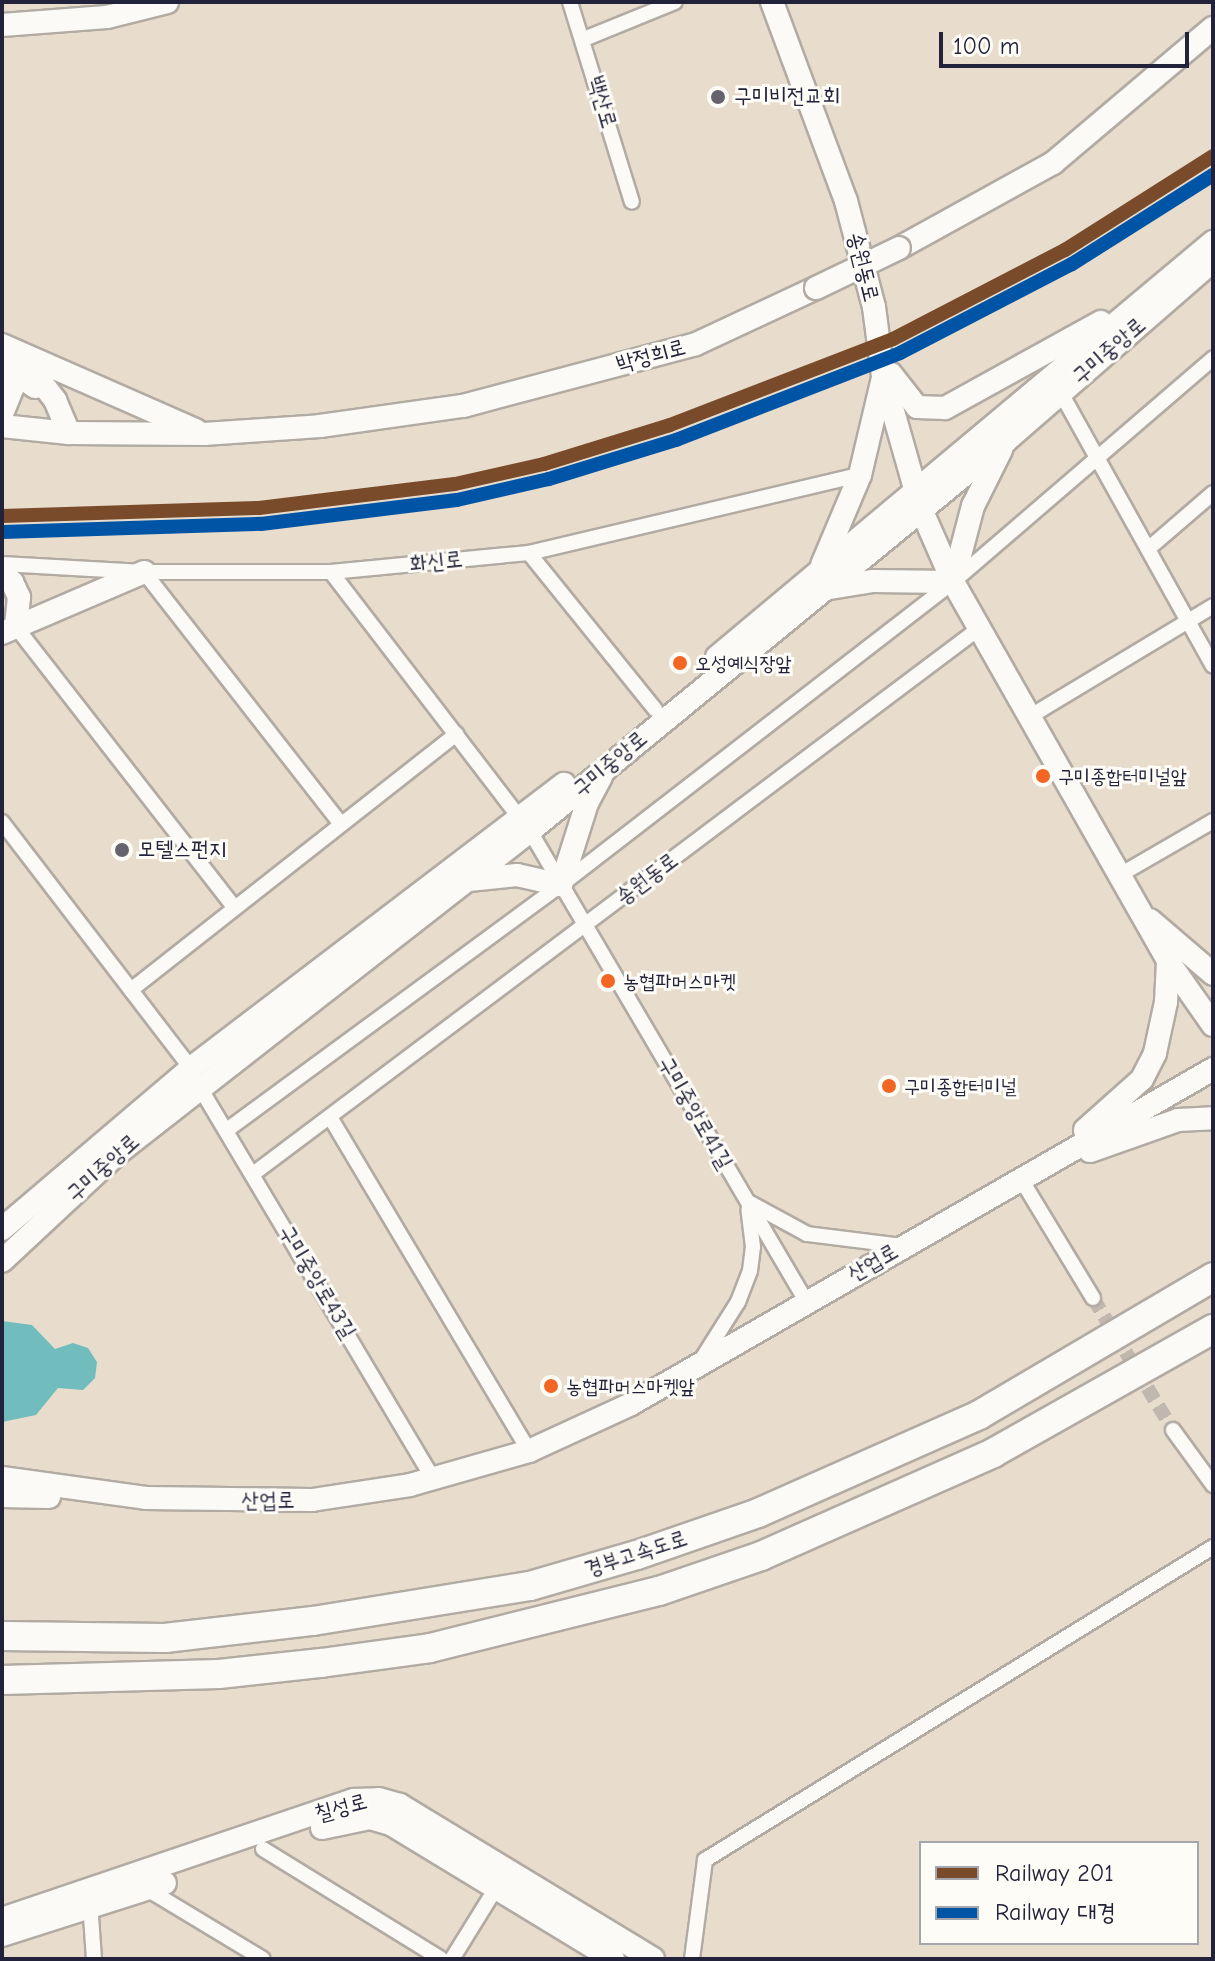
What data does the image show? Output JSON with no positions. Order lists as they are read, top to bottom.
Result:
{
  "streets": {
    "highway": ["경부고속도로"],
    "street": [
      "백산로",
      "송원동로",
      "구미중앙로",
      "박정희로",
      "화신로",
      "구미중앙로41길",
      "산업로",
      "구미중앙로43길",
      "칠성로"
    ]
  },
  "crossings": [
    ["송원동로", "구미중앙로"],
    ["송원동로", "구미중앙로41길"],
    ["구미중앙로", "화신로"],
    ["구미중앙로", "구미중앙로41길"],
    ["구미중앙로", "구미중앙로43길"],
    ["화신로", "구미중앙로41길"],
    ["구미중앙로41길", "산업로"],
    ["산업로", "구미중앙로43길"]
  ],
  "places": [
    "구미비전교회",
    "오성예식장앞",
    "구미종합터미널앞",
    "모텔스펀지",
    "농협파머스마켓",
    "구미종합터미널",
    "농협파머스마켓앞"
  ],
  "lines": ["rail line 201", "rail line 대경"],
  "legend": ["Railway 201", "Railway 대경"],
  "scale_bar": "100 m"
}
